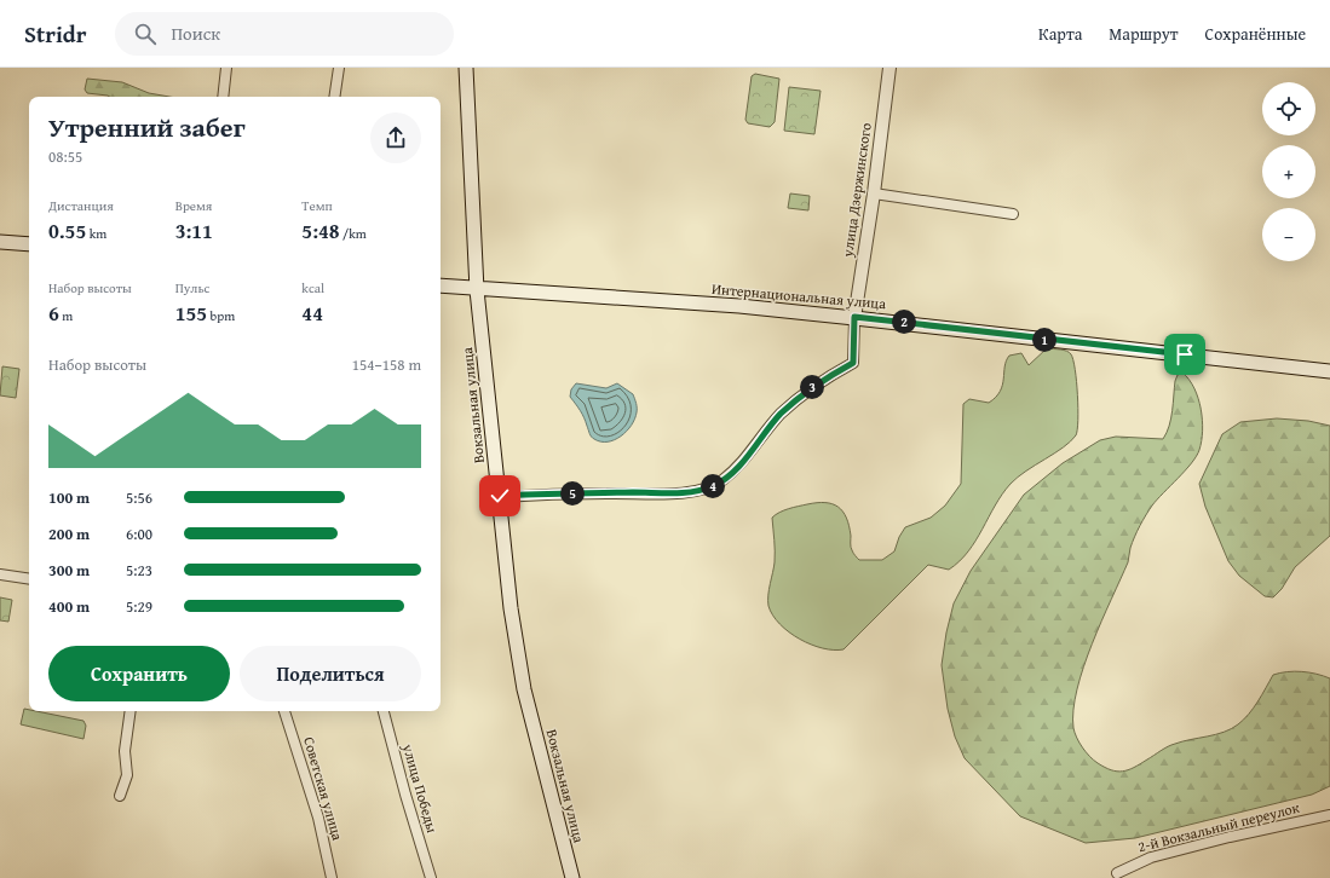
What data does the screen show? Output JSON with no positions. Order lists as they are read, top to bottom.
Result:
{
  "streets": {
    "main road": ["Интернациональная улица", "Вокзальная улица"],
    "street": [
      "улица Дзержинского",
      "Советская улица",
      "улица Победы",
      "2-й Вокзальный переулок"
    ]
  },
  "crossings": [
    ["улица Дзержинского", "Интернациональная улица"],
    ["Интернациональная улица", "Вокзальная улица"]
  ],
  "page": {
    "header": "Stridr",
    "search": "Поиск",
    "nav": ["Карта", "Маршрут", "Сохранённые"],
    "map_buttons": ["+", "−"],
    "heading": ["Утренний забег", "08:55"],
    "stats": [
      ["Дистанция", "0.55 km"],
      ["Время", "3:11"],
      ["Темп", "5:48 /km"],
      ["Набор высоты", "6 m"],
      ["Пульс", "155 bpm"],
      ["kcal", "44"]
    ],
    "pins": [
      "2",
      "1",
      "3",
      "4",
      "5"
    ],
    "chart": ["Набор высоты", "154–158 m"],
    "list": [
      {
        "name": "100 m",
        "note": "5:56"
      },
      {
        "name": "200 m",
        "note": "6:00"
      },
      {
        "name": "300 m",
        "note": "5:23"
      },
      {
        "name": "400 m",
        "note": "5:29"
      }
    ],
    "buttons": ["Сохранить", "Поделиться"]
  }
}
